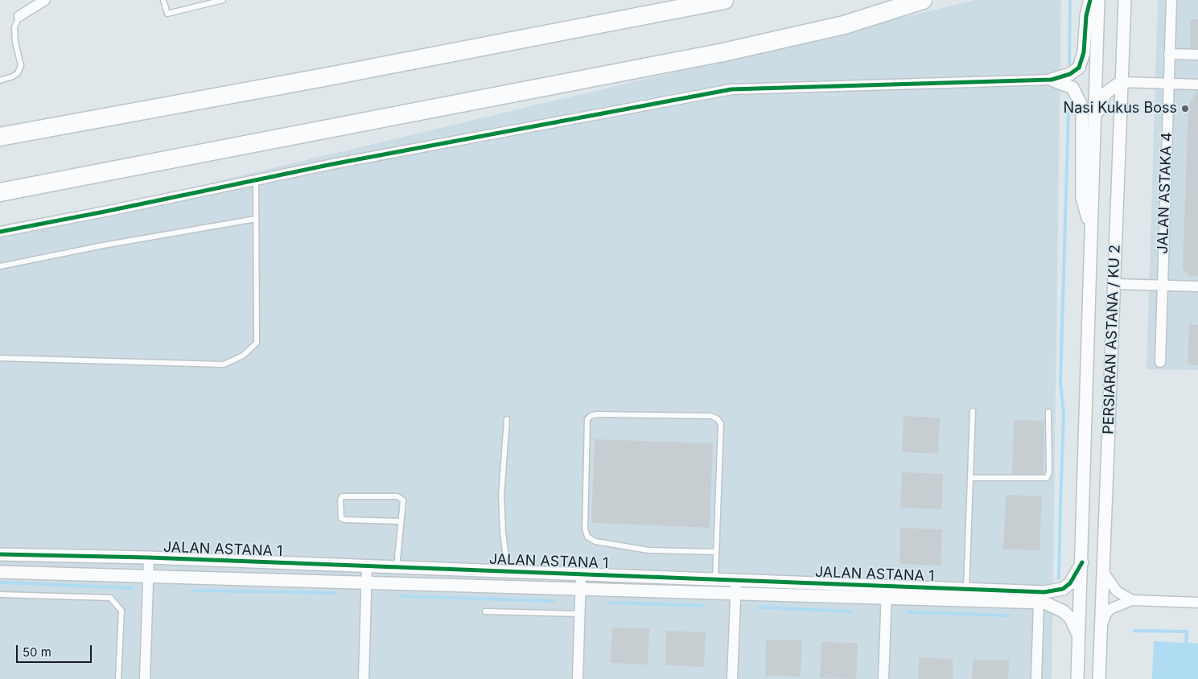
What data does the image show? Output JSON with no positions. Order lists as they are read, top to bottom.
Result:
{
  "streets": {
    "street": ["JALAN ASTAKA 4", "PERSIARAN ASTANA / KU 2", "JALAN ASTANA 1"]
  },
  "crossings": [
    ["PERSIARAN ASTANA / KU 2", "JALAN ASTANA 1"]
  ],
  "places": ["Nasi Kukus Boss"],
  "scale_bar": "50 m"
}
